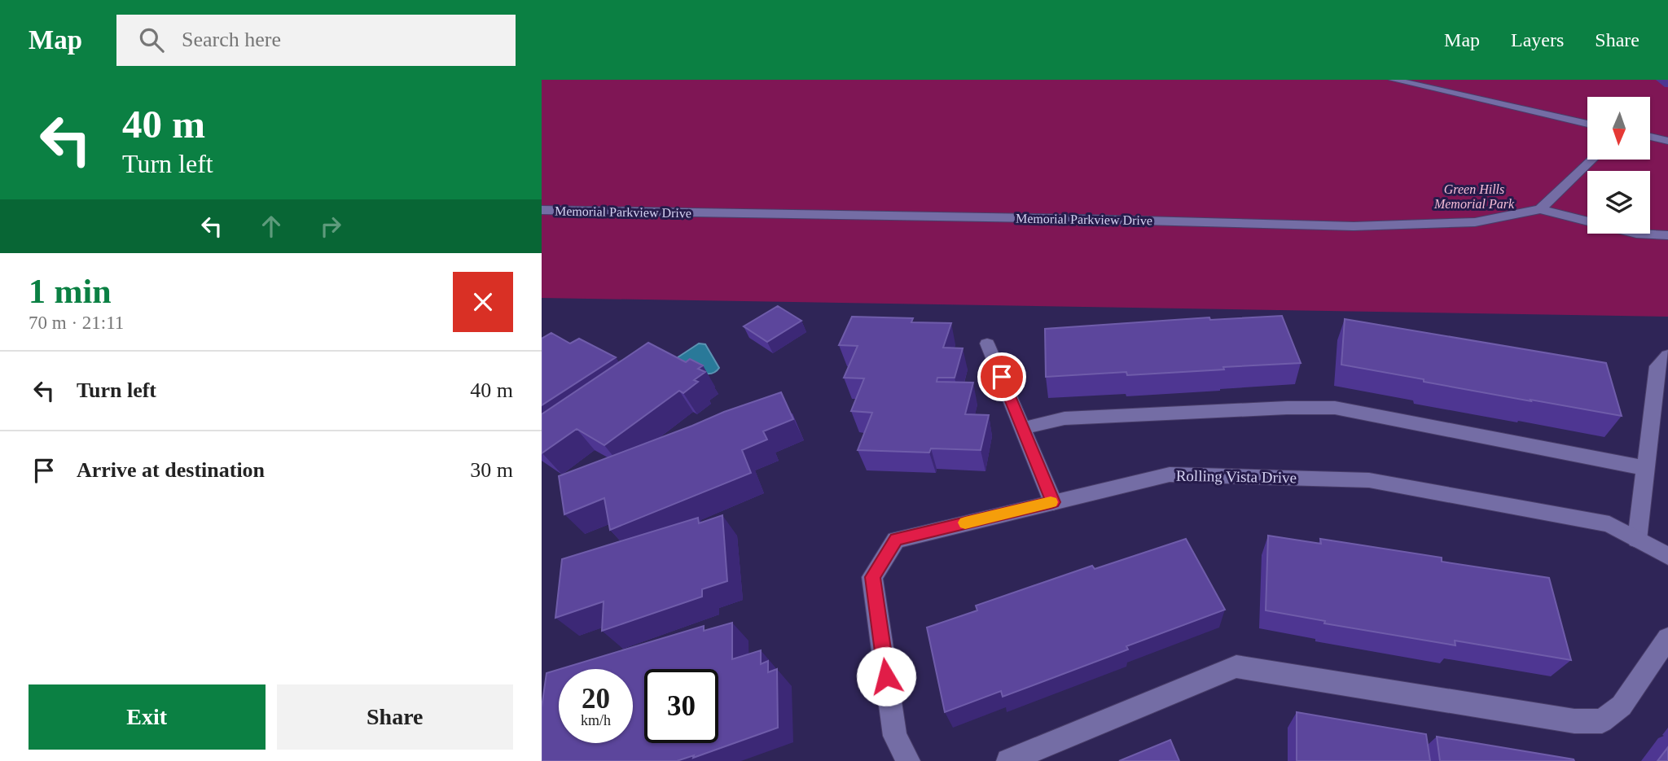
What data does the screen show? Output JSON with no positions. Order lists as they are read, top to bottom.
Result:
{
  "streets": {
    "street": ["Memorial Parkview Drive", "Rolling Vista Drive"]
  },
  "parks": ["Green Hills Memorial Park"],
  "north": "bottom",
  "page": {
    "header": "Map",
    "search": "Search here",
    "nav": ["Map", "Layers", "Share"],
    "turn": ["40 m", "Turn left"],
    "heading": ["1 min", "70 m · 21:11"],
    "list": [
      {
        "name": "Turn left",
        "value": "40 m"
      },
      {
        "name": "Arrive at destination",
        "value": "30 m"
      }
    ],
    "speed": "20 km/h",
    "limit": "30",
    "buttons": ["Exit", "Share"]
  }
}
